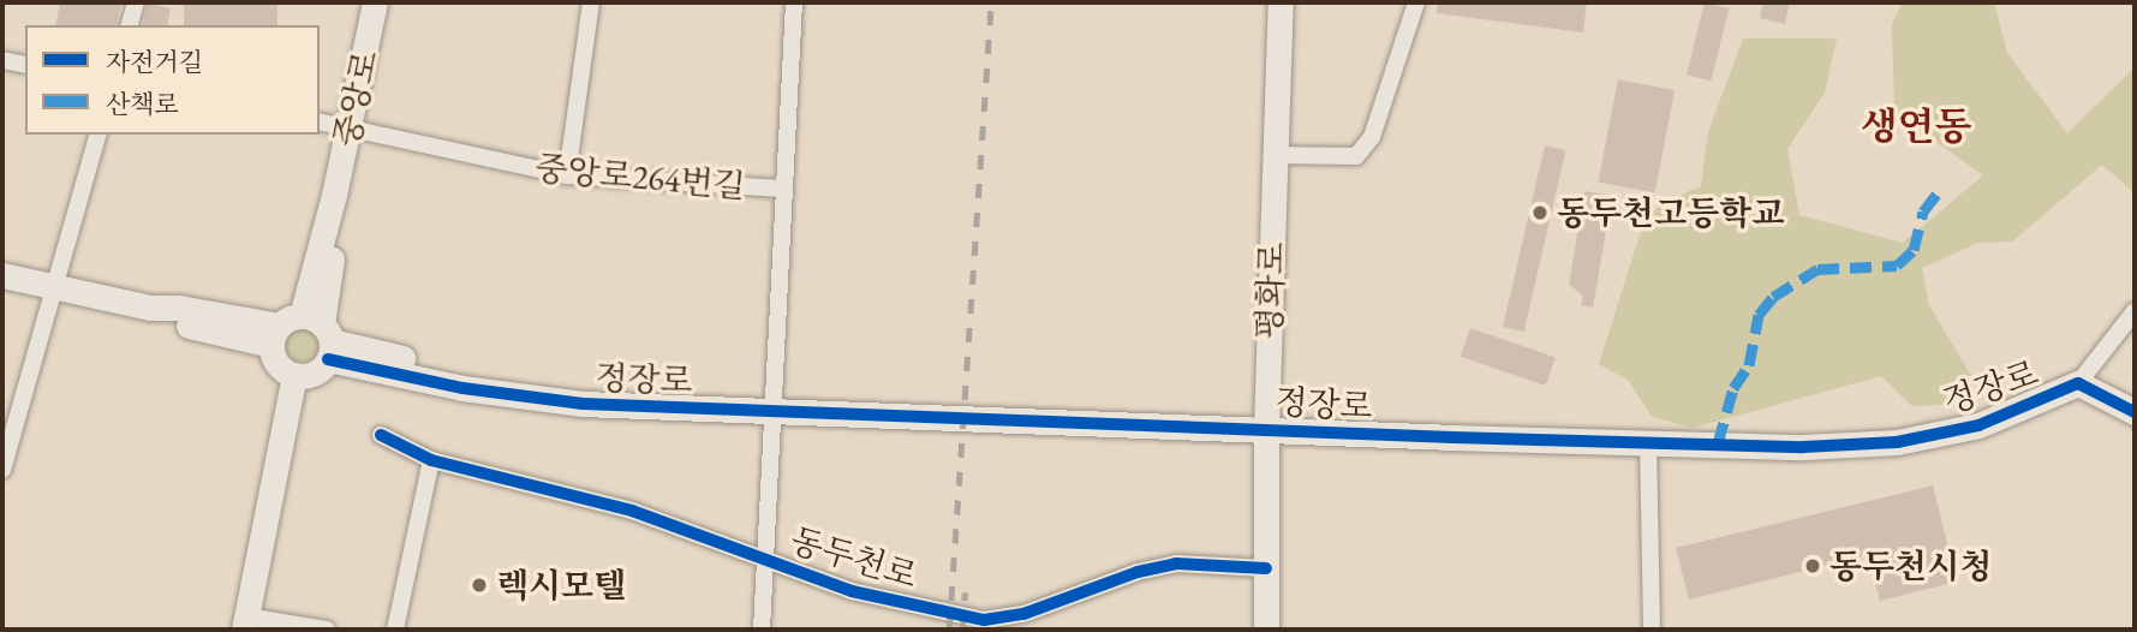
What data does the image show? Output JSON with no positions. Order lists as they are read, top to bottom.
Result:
{
  "streets": {
    "street": [
      "중앙로",
      "중앙로264번길",
      "평화로",
      "정장로",
      "동두천로"
    ]
  },
  "crossings": [
    ["중앙로", "중앙로264번길"],
    ["중앙로", "정장로"],
    ["중앙로264번길", "동두천로"],
    ["평화로", "정장로"],
    ["평화로", "동두천로"],
    ["정장로", "동두천로"]
  ],
  "districts": ["생연동"],
  "places": ["동두천고등학교", "동두천시청", "렉시모텔"],
  "legend": ["자전거길", "산책로"]
}
